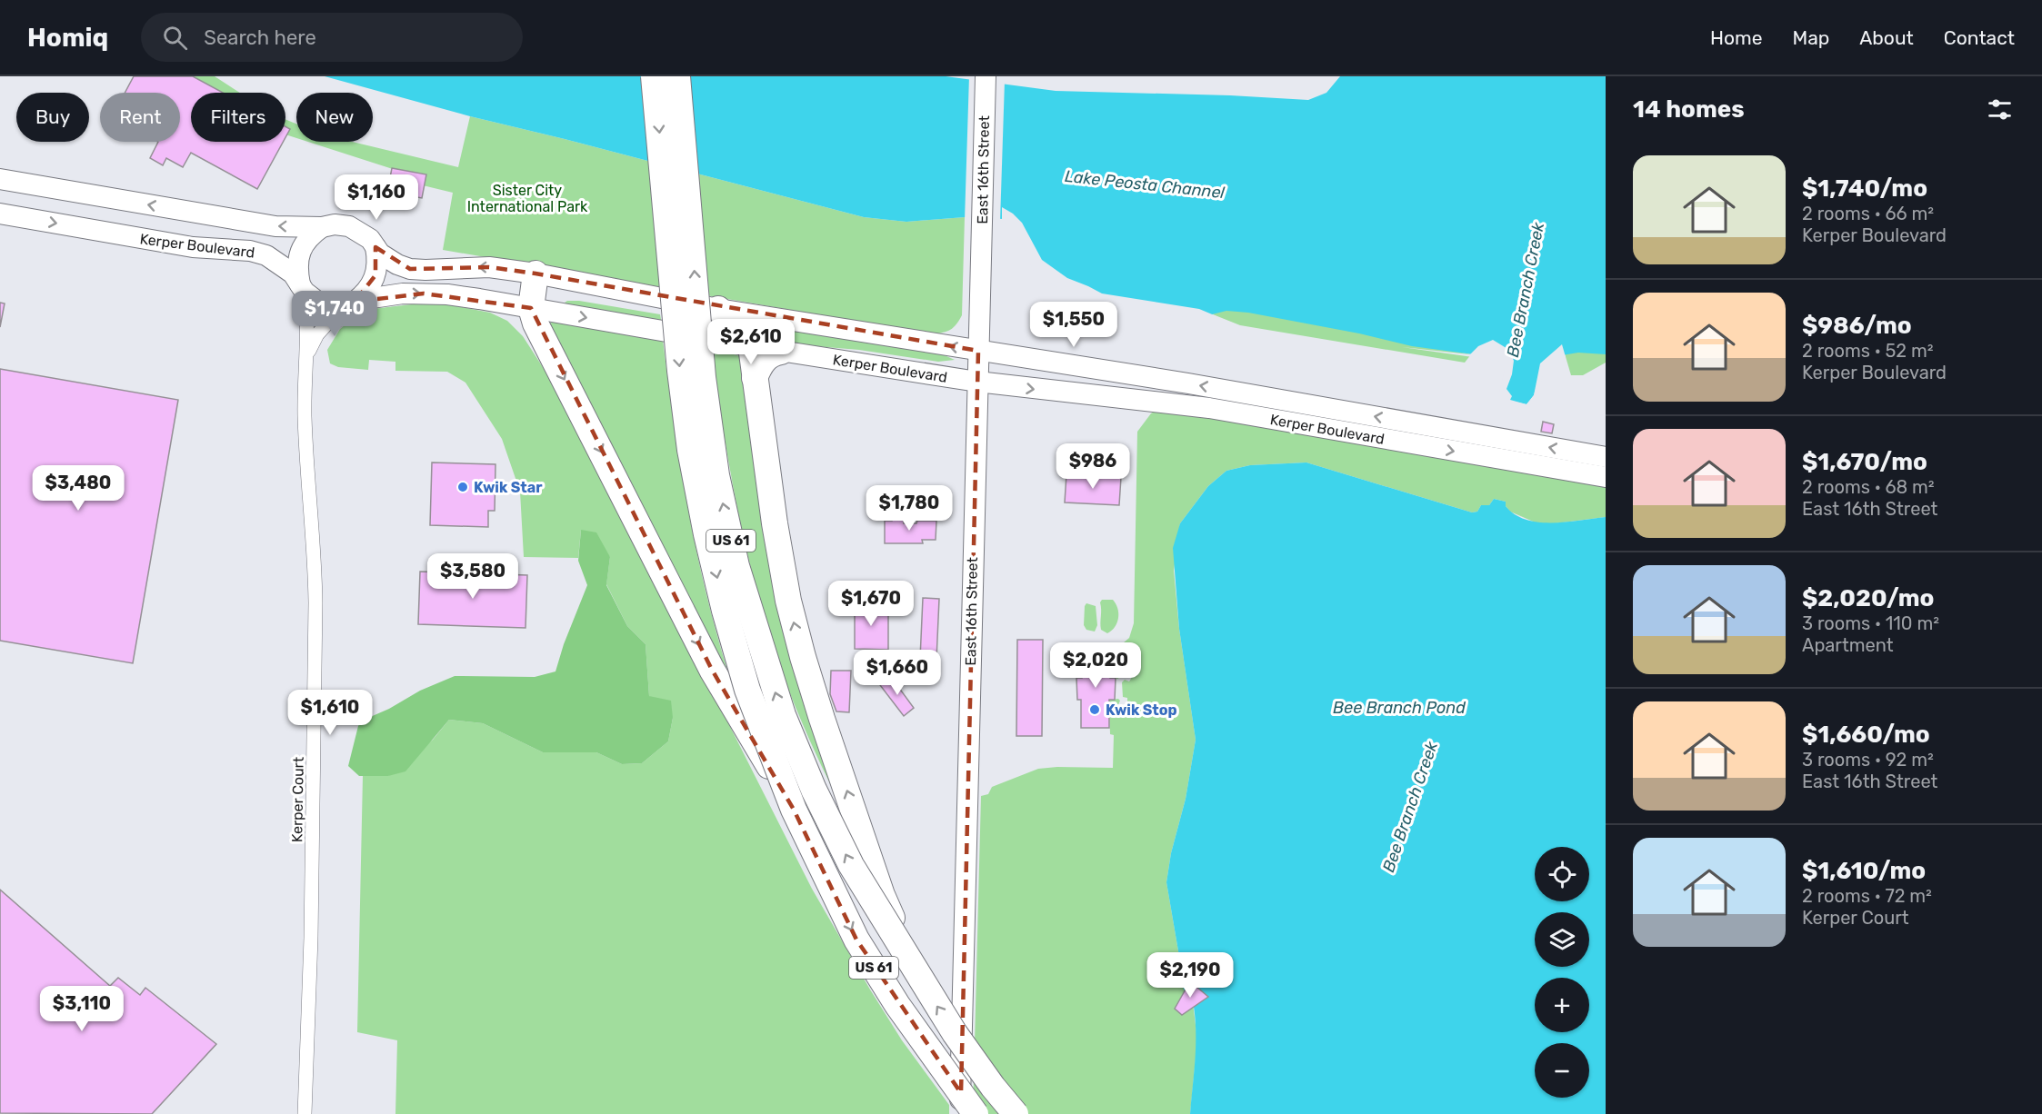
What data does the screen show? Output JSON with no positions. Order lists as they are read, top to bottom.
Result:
{
  "streets": {
    "highway": ["US 61"],
    "main road": ["East 16th Street", "Kerper Boulevard"],
    "street": ["Kerper Court"]
  },
  "crossings": [
    ["East 16th Street", "Kerper Boulevard"],
    ["Kerper Boulevard", "Kerper Court"]
  ],
  "water": ["Lake Peosta Channel", "Bee Branch Creek", "Bee Branch Pond"],
  "parks": ["Sister City International Park"],
  "places": ["Kwik Star", "Kwik Stop"],
  "page": {
    "header": "Homiq",
    "search": "Search here",
    "nav": [
      "Home",
      "Map",
      "About",
      "Contact"
    ],
    "heading": "14 homes",
    "chip": [
      "Buy",
      "Rent",
      "Filters",
      "New"
    ],
    "list": [
      {
        "name": "$1,740/mo",
        "note": "2 rooms · 66 m² · Kerper Boulevard"
      },
      {
        "name": "$986/mo",
        "note": "2 rooms · 52 m² · Kerper Boulevard"
      },
      {
        "name": "$1,670/mo",
        "note": "2 rooms · 68 m² · East 16th Street"
      },
      {
        "name": "$2,020/mo",
        "note": "3 rooms · 110 m² · Apartment"
      },
      {
        "name": "$1,660/mo",
        "note": "3 rooms · 92 m² · East 16th Street"
      },
      {
        "name": "$1,610/mo",
        "note": "2 rooms · 72 m² · Kerper Court"
      }
    ],
    "price": [
      "$1,160",
      "$1,740",
      "$1,550",
      "$2,610",
      "$986",
      "$3,480",
      "$1,780",
      "$3,580",
      "$1,670",
      "$2,020",
      "$1,660",
      "$1,610",
      "$2,190",
      "$3,110"
    ],
    "map_buttons": ["+", "−"]
  }
}
